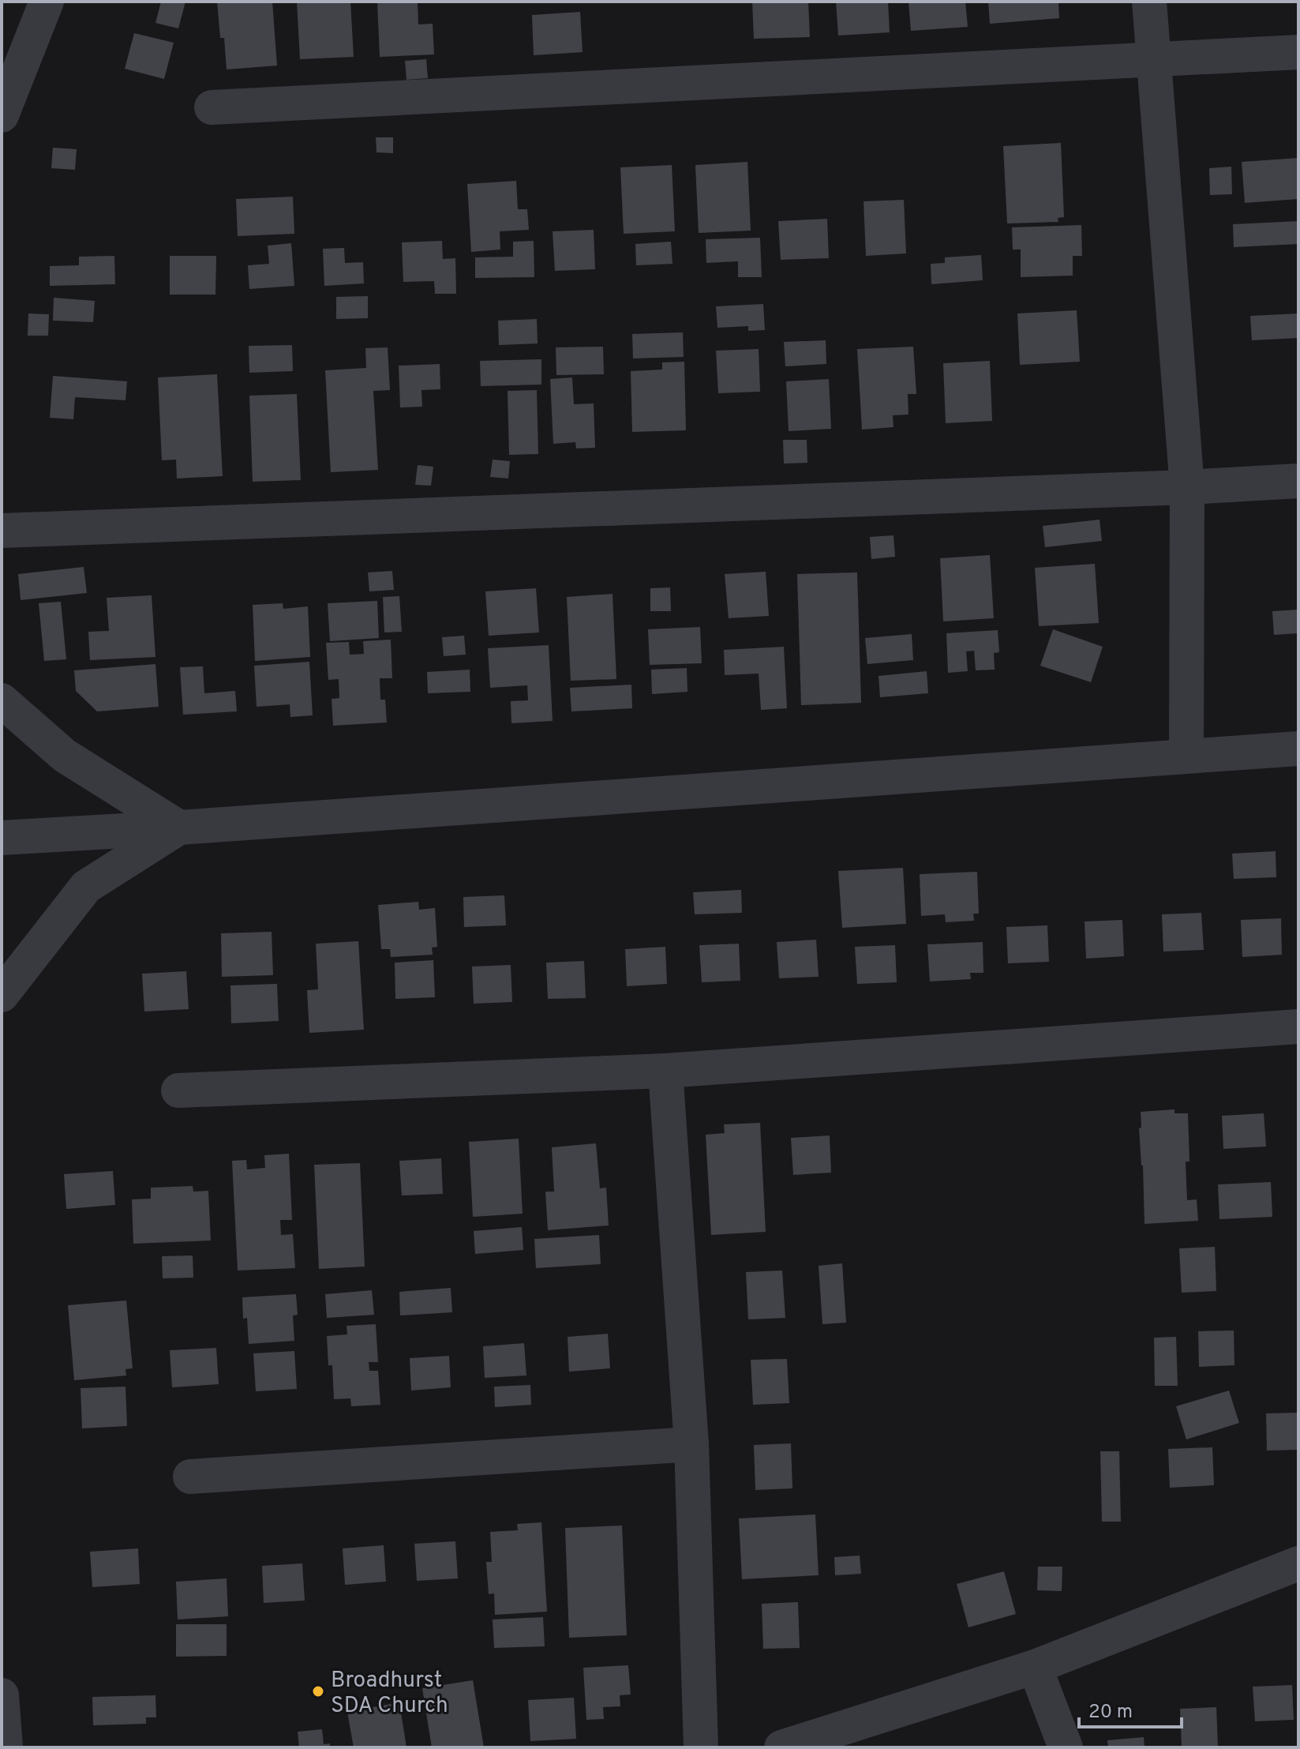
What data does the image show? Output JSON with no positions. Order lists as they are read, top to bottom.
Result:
{
  "places": ["Broadhurst SDA Church"],
  "scale_bar": "20 m"
}
